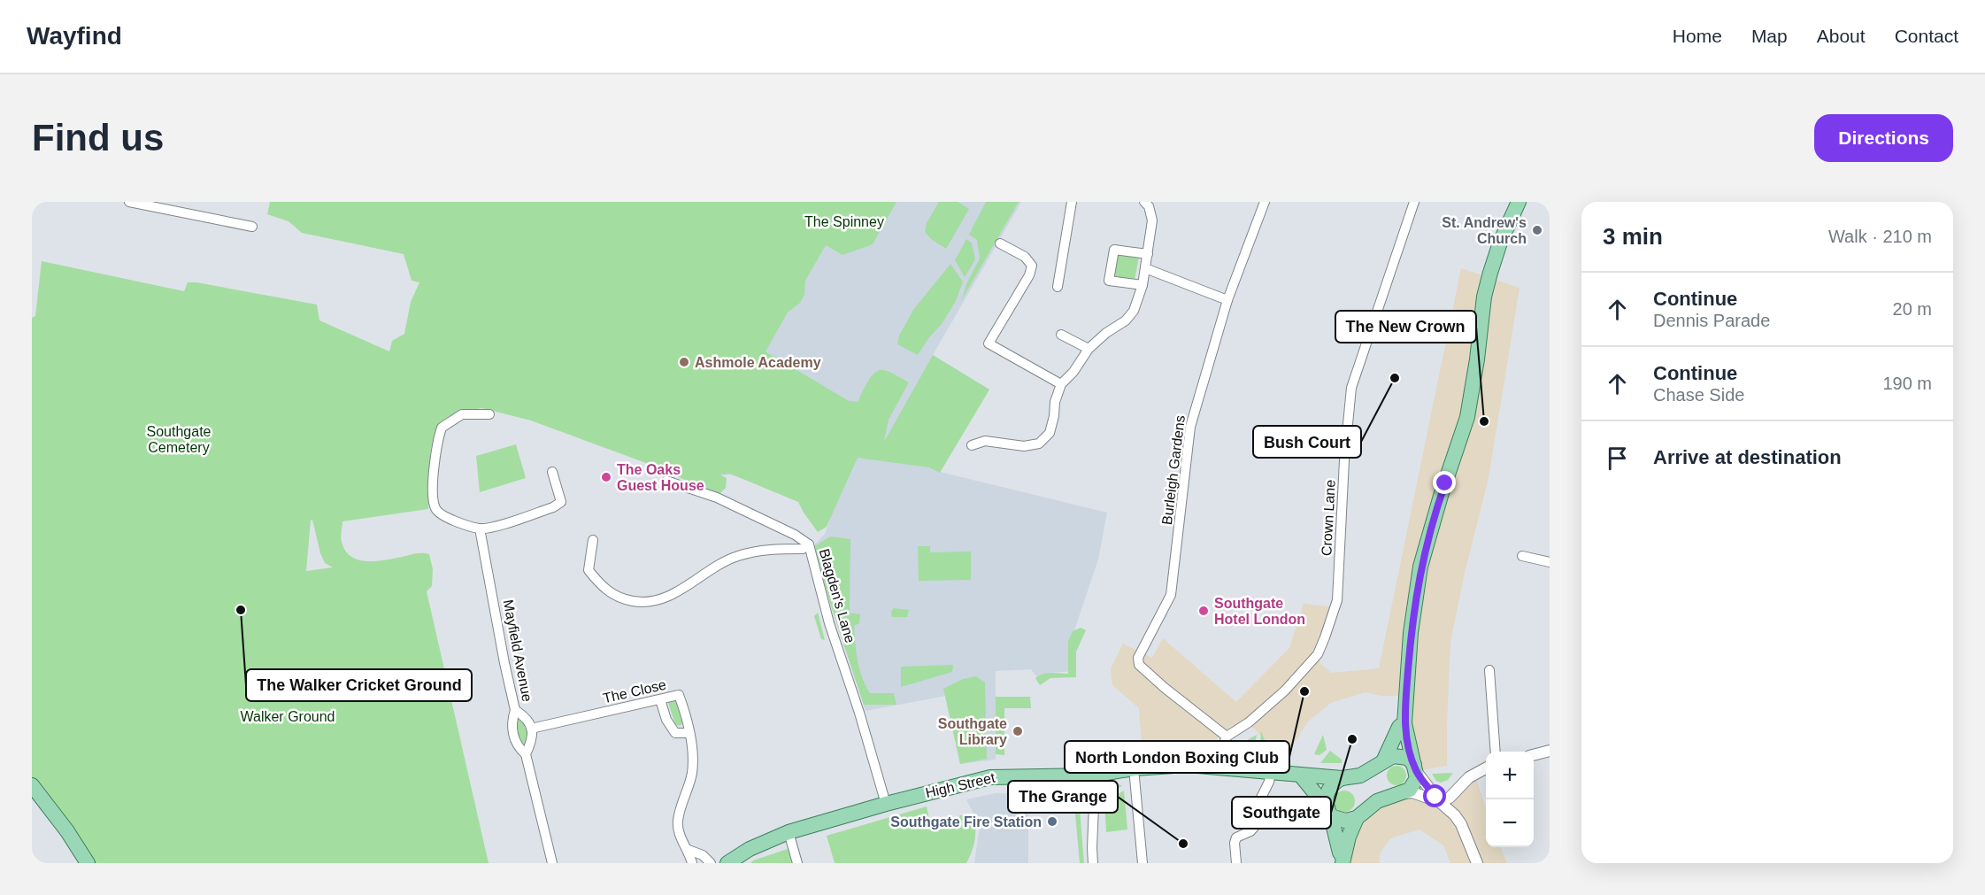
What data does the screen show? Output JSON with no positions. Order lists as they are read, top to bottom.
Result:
{
  "streets": {
    "main road": ["High Street"],
    "street": [
      "Burleigh Gardens",
      "Crown Lane",
      "Blagden's Lane",
      "Mayfield Avenue",
      "The Close"
    ]
  },
  "crossings": [
    ["Burleigh Gardens", "Crown Lane"],
    ["Blagden's Lane", "High Street"],
    ["Mayfield Avenue", "The Close"]
  ],
  "parks": ["The Spinney", "Southgate Cemetery", "Walker Ground"],
  "places": [
    "St. Andrew's Church",
    "Ashmole Academy",
    "Bush Court",
    "The New Crown",
    "The Oaks Guest House",
    "The Walker Cricket Ground",
    "Southgate Hotel London",
    "North London Boxing Club",
    "Southgate Library",
    "Southgate",
    "Southgate Fire Station",
    "The Grange"
  ],
  "page": {
    "header": "Wayfind",
    "nav": [
      "Home",
      "Map",
      "About",
      "Contact"
    ],
    "buttons": "Directions",
    "title": "Find us",
    "heading": ["3 min", "Walk · 210 m"],
    "list": [
      ["Continue", "Dennis Parade", "20 m"],
      ["Continue", "Chase Side", "190 m"],
      "Arrive at destination"
    ],
    "map_buttons": ["+", "−"]
  }
}
